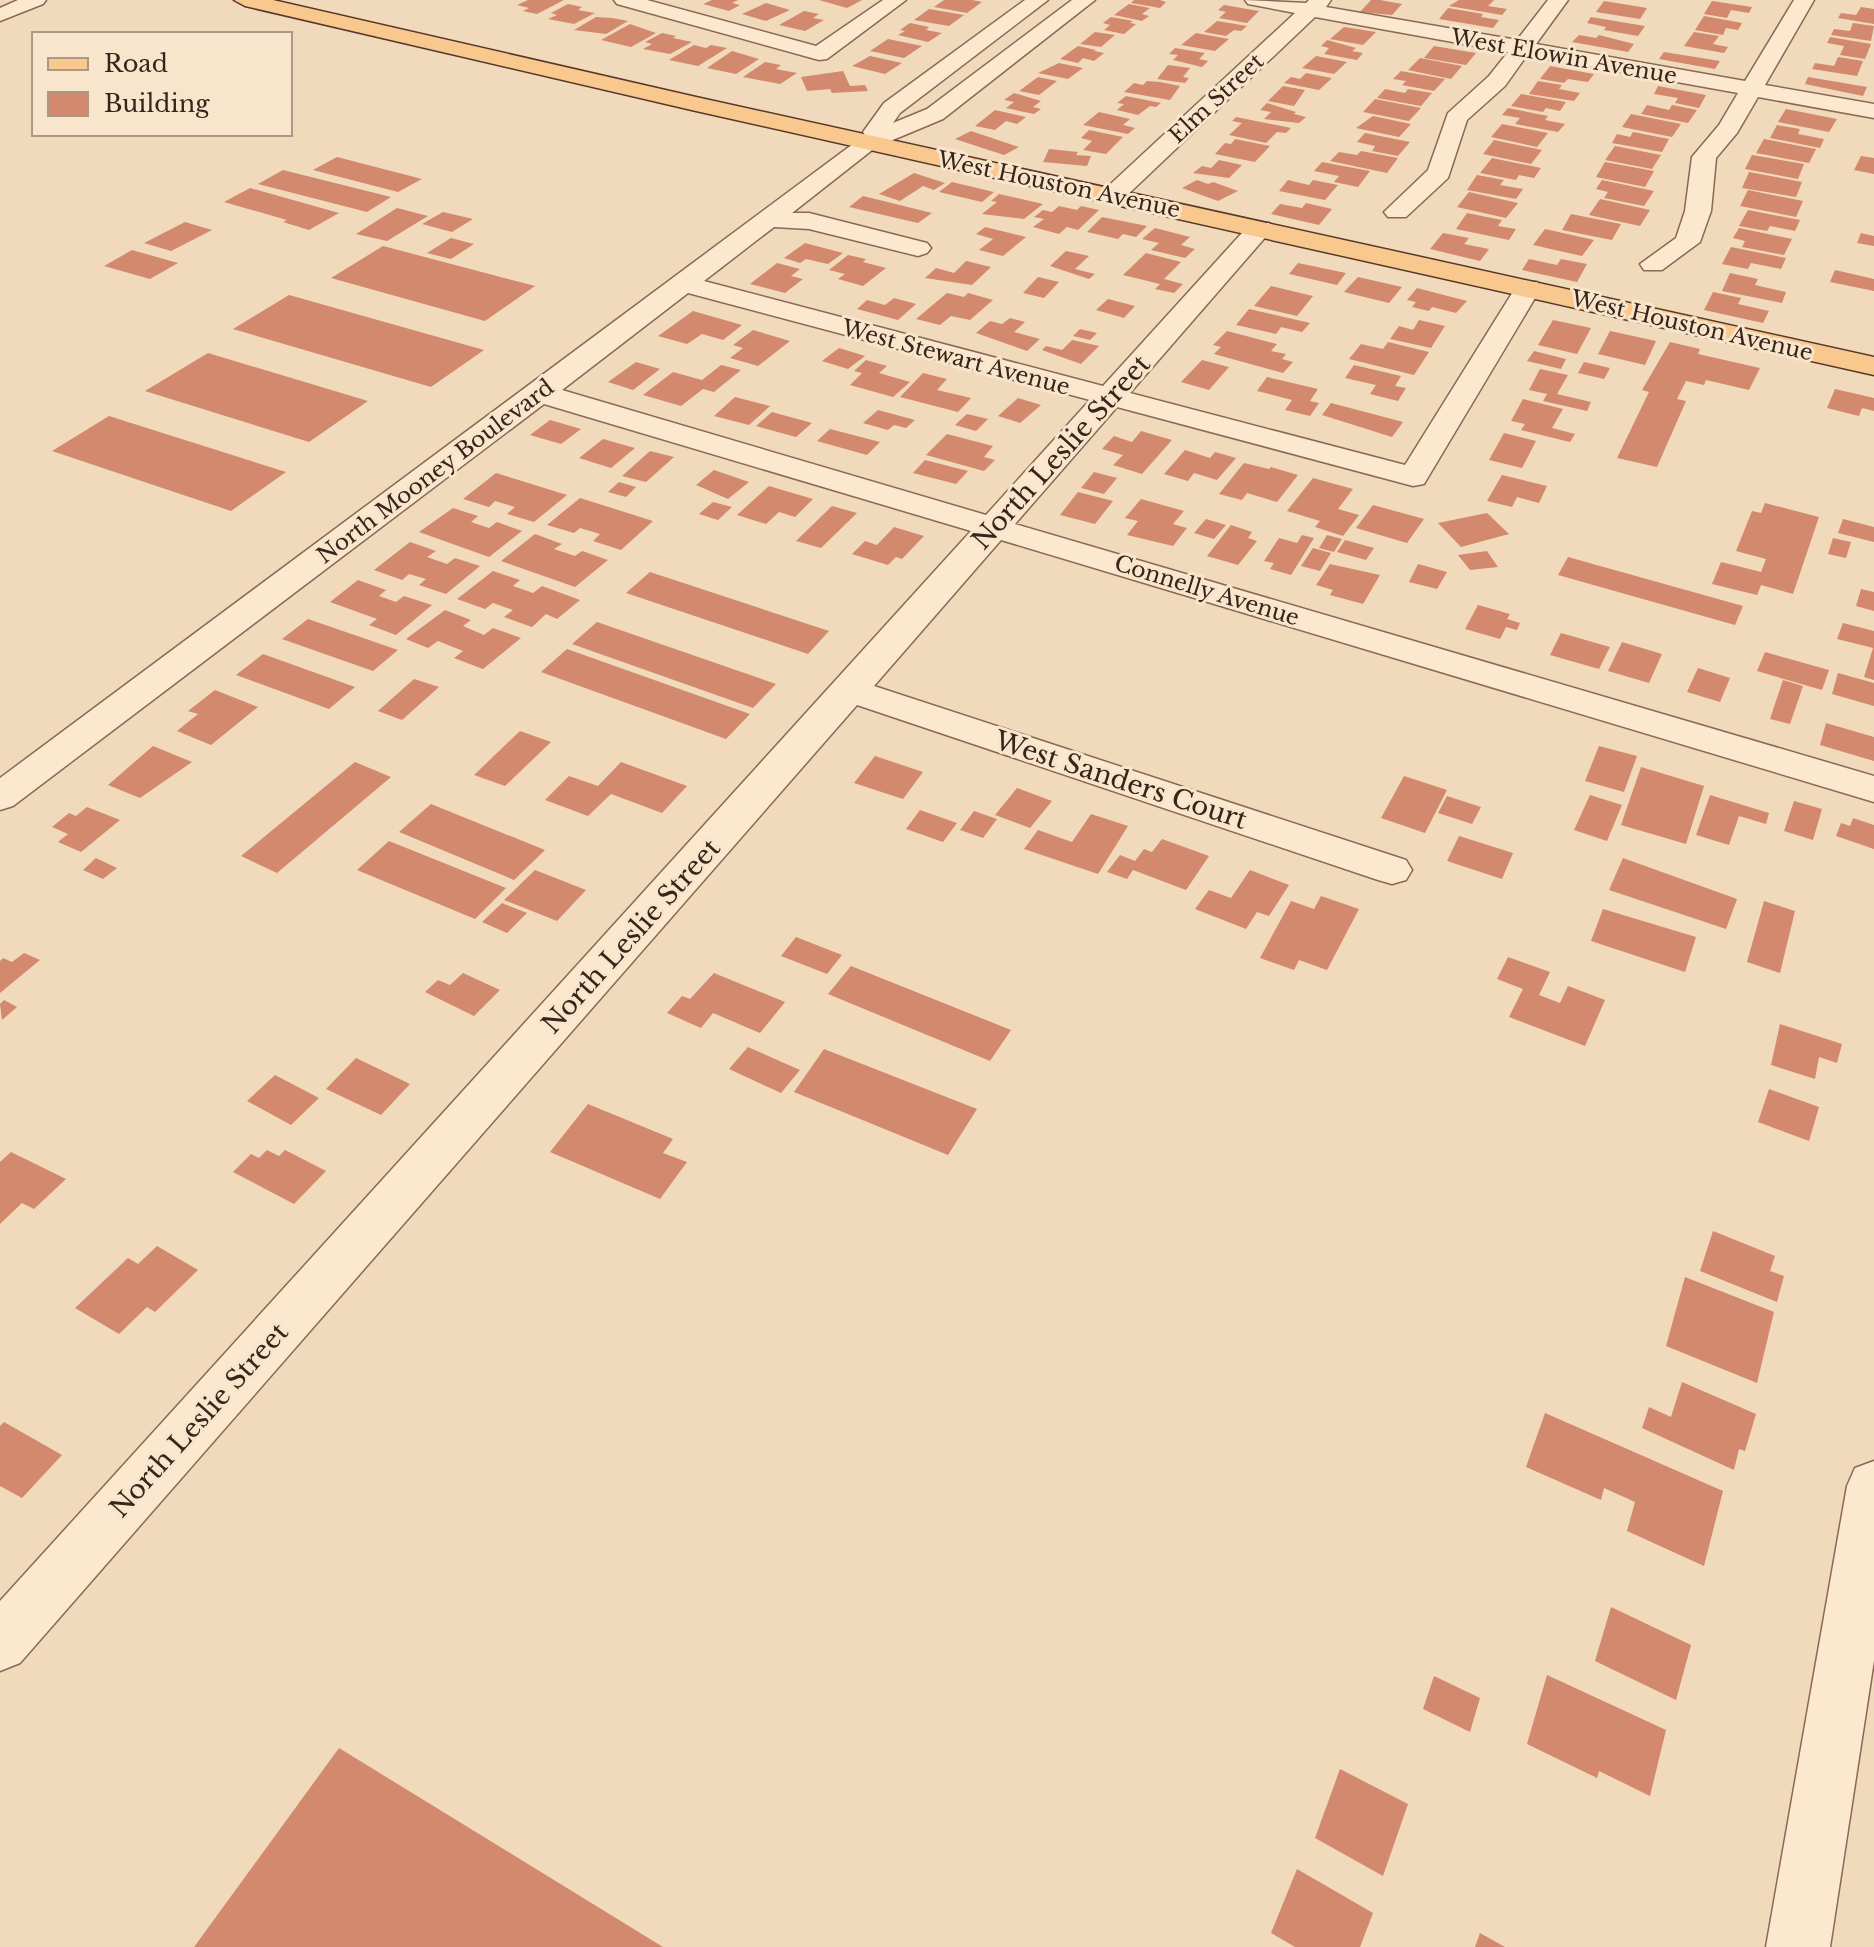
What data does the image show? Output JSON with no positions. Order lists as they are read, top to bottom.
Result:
{
  "streets": {
    "main road": ["West Houston Avenue"],
    "street": [
      "West Elowin Avenue",
      "Elm Street",
      "West Stewart Avenue",
      "North Leslie Street",
      "North Mooney Boulevard",
      "Connelly Avenue",
      "West Sanders Court"
    ]
  },
  "crossings": [
    ["West Elowin Avenue", "Elm Street"],
    ["Elm Street", "West Houston Avenue"],
    ["West Houston Avenue", "West Stewart Avenue"],
    ["West Houston Avenue", "North Leslie Street"],
    ["West Houston Avenue", "North Mooney Boulevard"],
    ["West Stewart Avenue", "North Leslie Street"],
    ["West Stewart Avenue", "North Mooney Boulevard"],
    ["North Leslie Street", "Connelly Avenue"],
    ["North Leslie Street", "West Sanders Court"],
    ["North Mooney Boulevard", "Connelly Avenue"]
  ],
  "legend": ["Road", "Building"]
}
